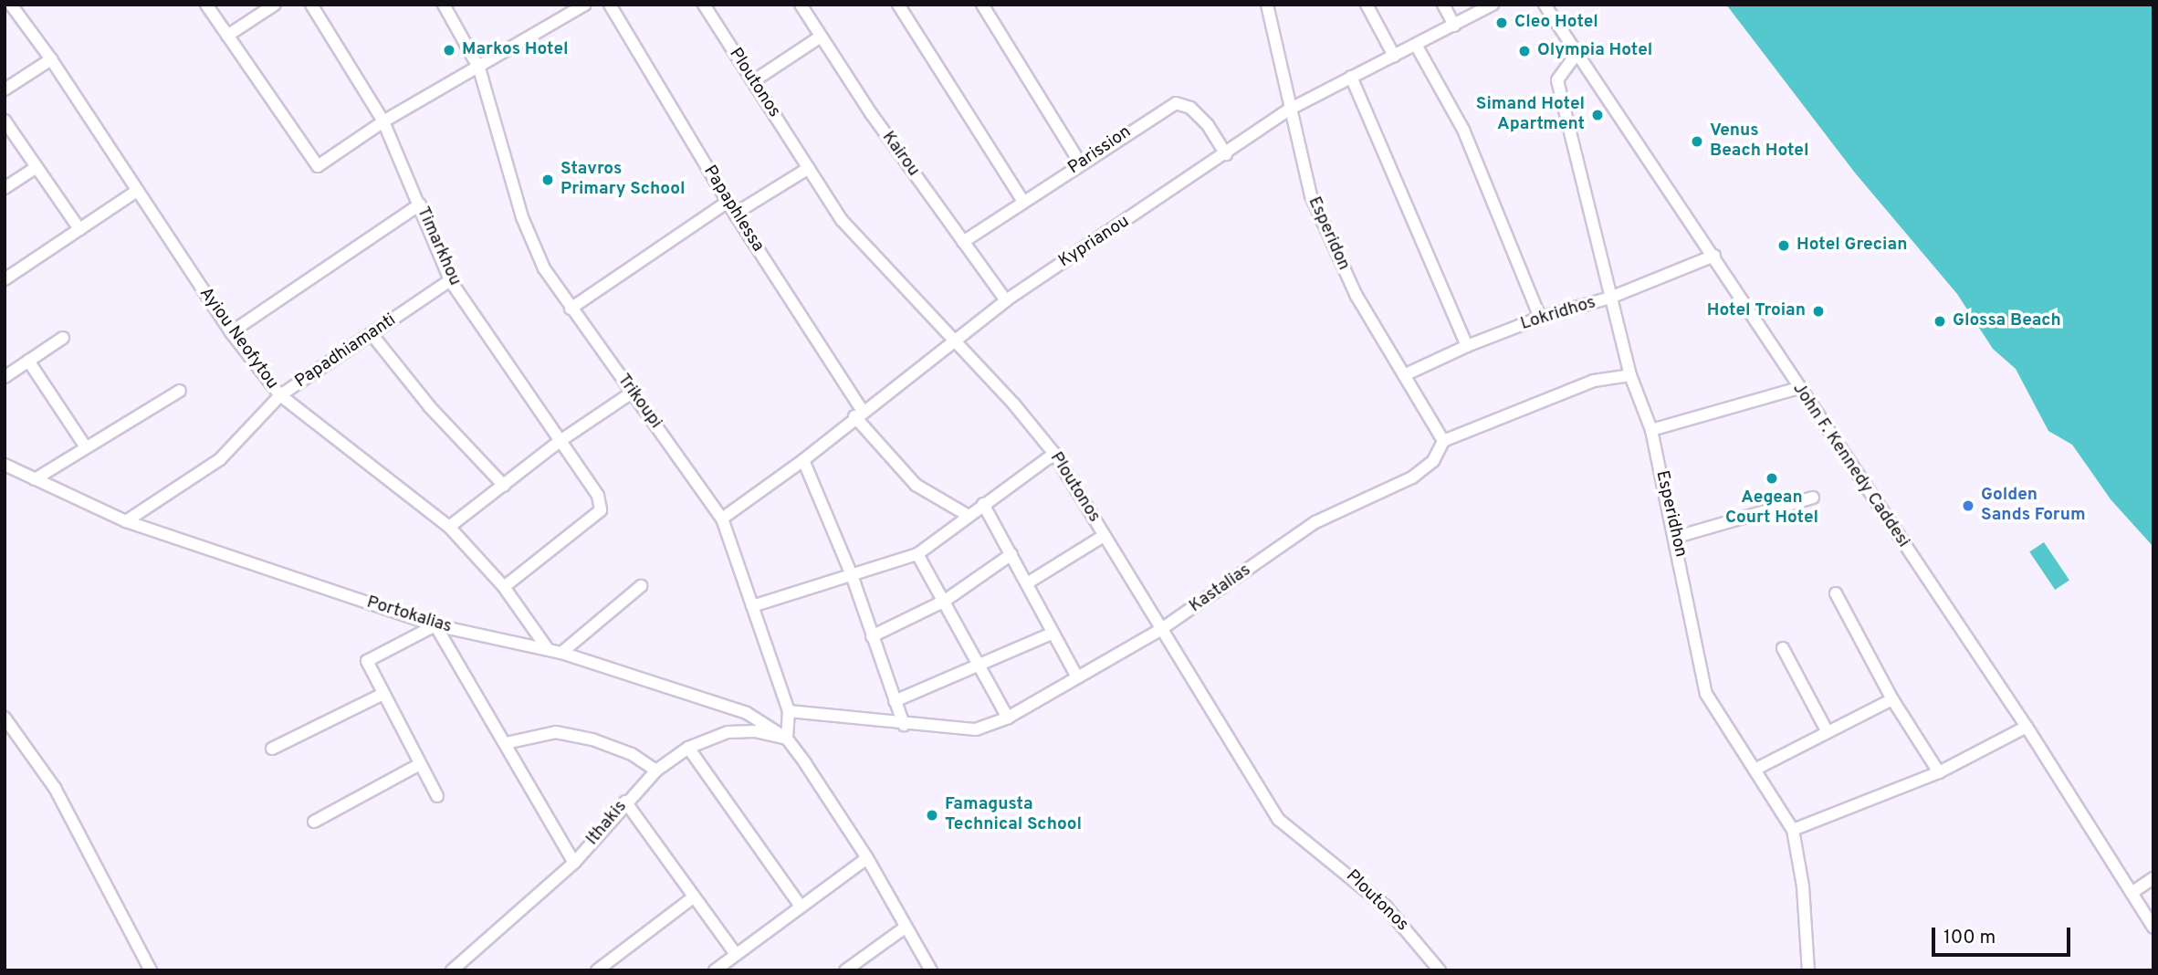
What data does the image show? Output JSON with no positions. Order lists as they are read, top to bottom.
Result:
{
  "streets": {
    "street": [
      "Ploutonos",
      "Parission",
      "Kairou",
      "Papaphlessa",
      "Esperidon",
      "Kyprianou",
      "Timarkhou",
      "Lokridhos",
      "Ayiou Neofytou",
      "Papadhiamanti",
      "Trikoupi",
      "John F. Kennedy Caddesi",
      "Esperidhon",
      "Kastalias",
      "Portokalias",
      "Ithakis"
    ]
  },
  "crossings": [
    ["Ploutonos", "Kyprianou"],
    ["Ploutonos", "Kastalias"],
    ["Parission", "Kairou"],
    ["Parission", "Kyprianou"],
    ["Kairou", "Kyprianou"],
    ["Papaphlessa", "Kyprianou"],
    ["Esperidon", "Kyprianou"],
    ["Esperidon", "Lokridhos"],
    ["Esperidon", "Kastalias"],
    ["Kyprianou", "Trikoupi"],
    ["Timarkhou", "Ayiou Neofytou"],
    ["Timarkhou", "Papadhiamanti"],
    ["Lokridhos", "John F. Kennedy Caddesi"],
    ["Lokridhos", "Esperidhon"],
    ["Ayiou Neofytou", "Papadhiamanti"],
    ["Ayiou Neofytou", "Portokalias"],
    ["Papadhiamanti", "Portokalias"],
    ["Trikoupi", "Kastalias"],
    ["Trikoupi", "Portokalias"],
    ["Trikoupi", "Ithakis"],
    ["John F. Kennedy Caddesi", "Esperidhon"],
    ["Portokalias", "Ithakis"]
  ],
  "places": [
    "Cleo Hotel",
    "Markos Hotel",
    "Olympia Hotel",
    "Simand Hotel Apartment",
    "Venus Beach Hotel",
    "Stavros Primary School",
    "Hotel Grecian",
    "Hotel Troian",
    "Glossa Beach",
    "Aegean Court Hotel",
    "Golden Sands Forum",
    "Famagusta Technical School"
  ],
  "scale_bar": "100 m"
}
